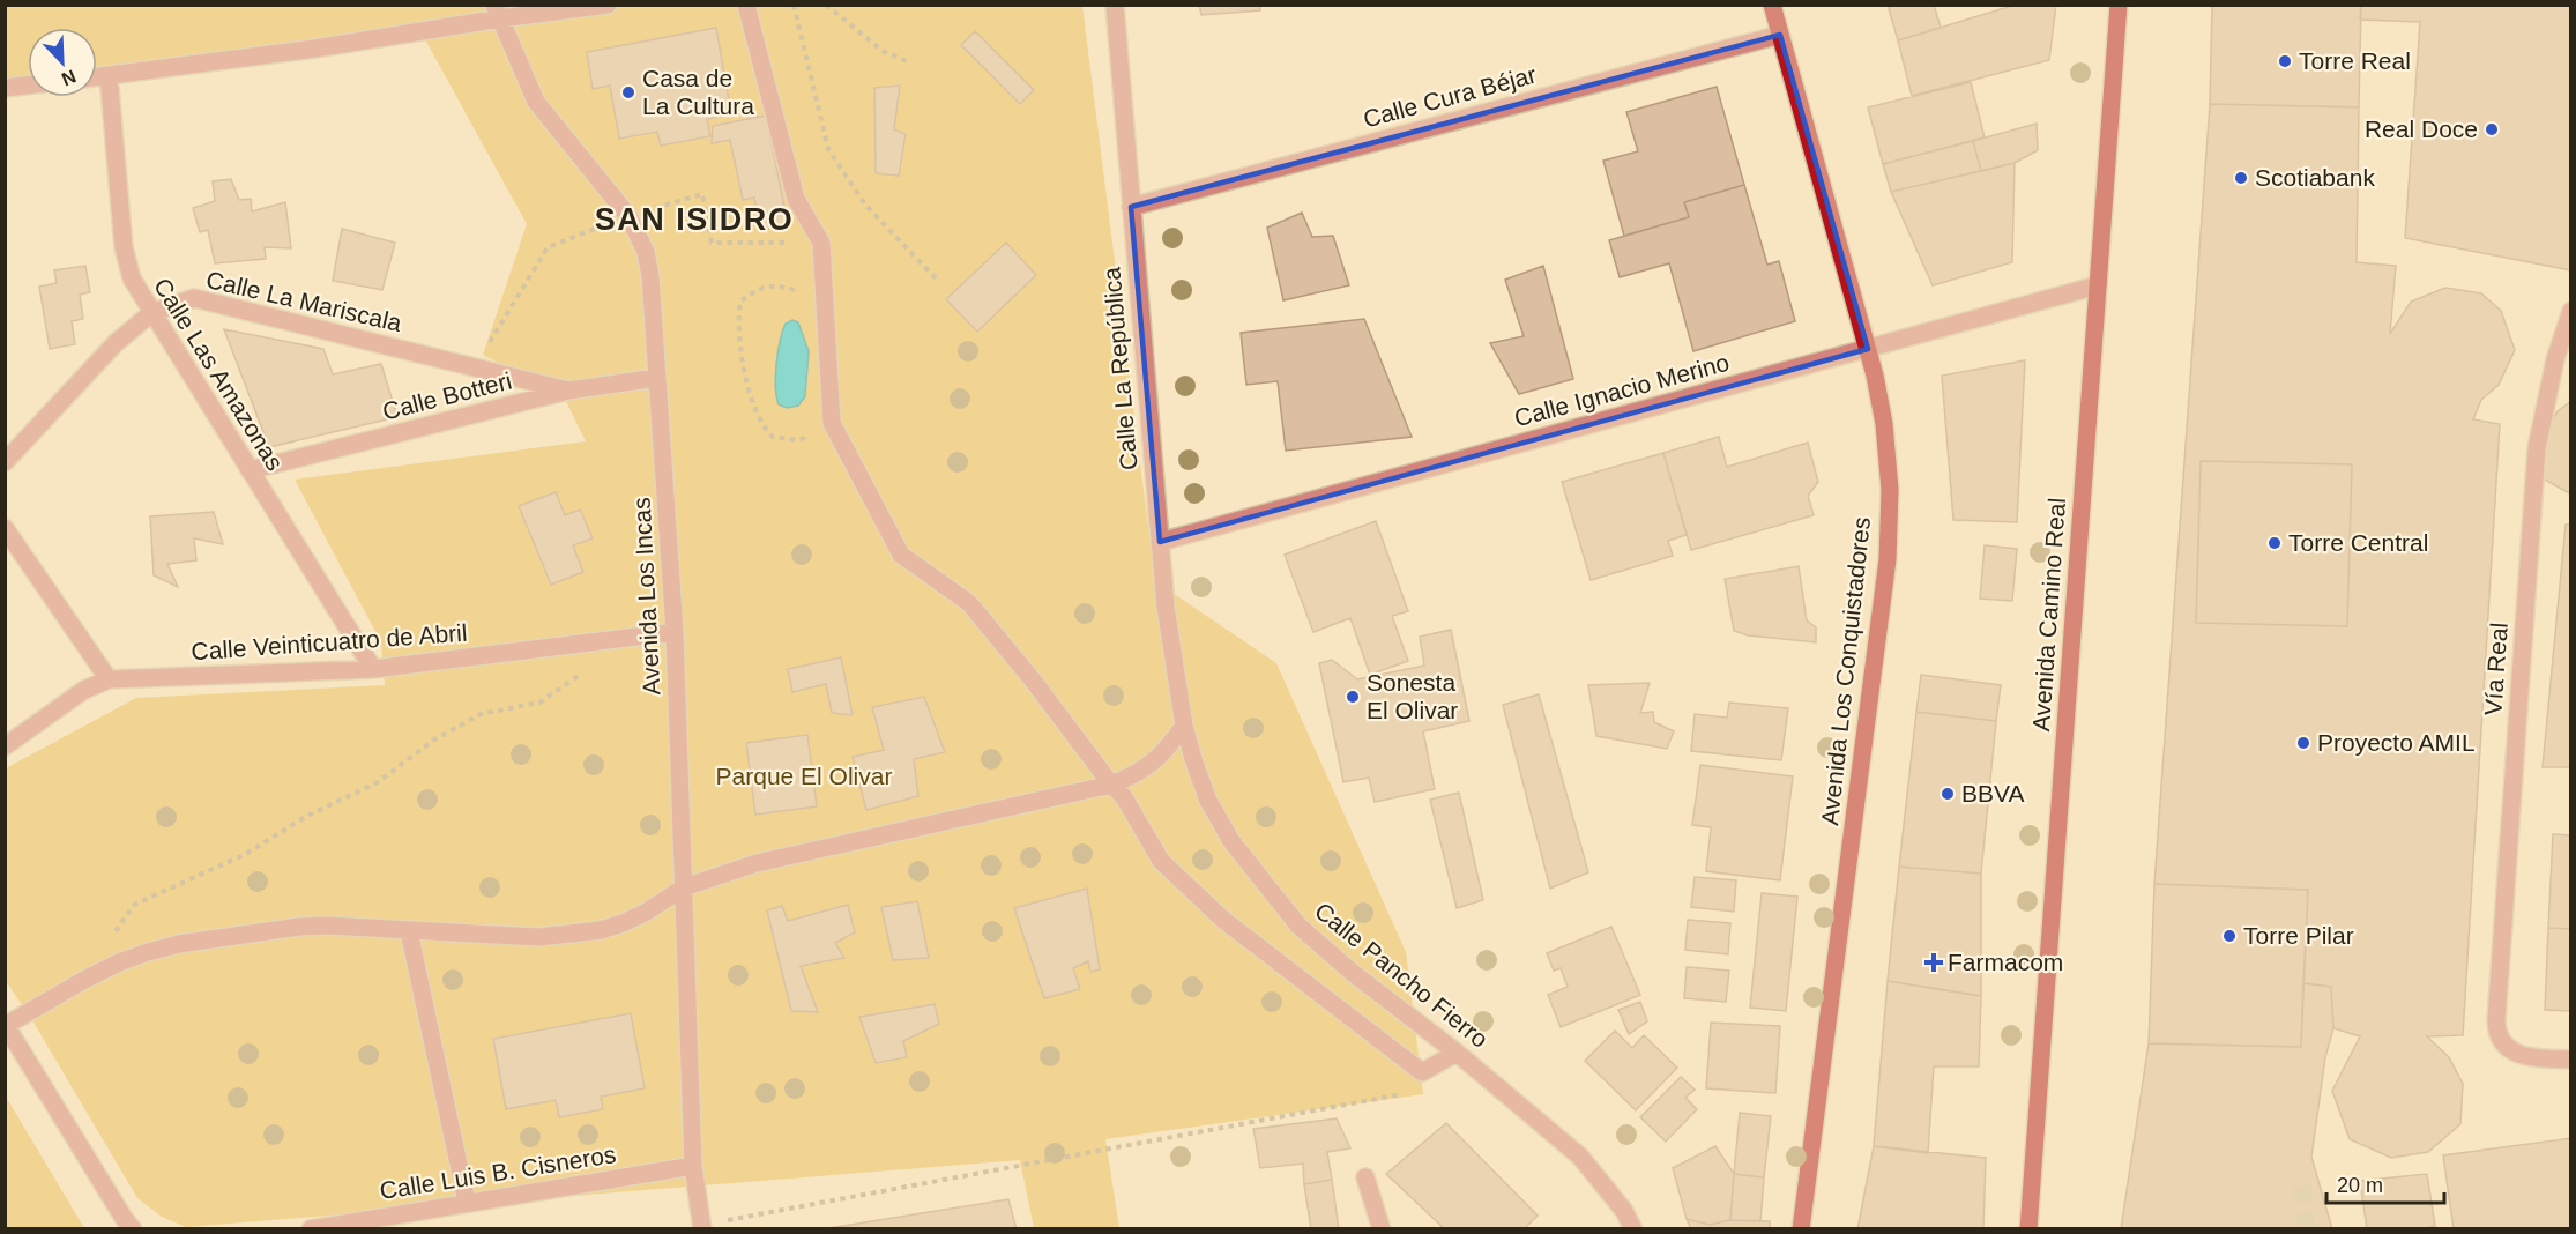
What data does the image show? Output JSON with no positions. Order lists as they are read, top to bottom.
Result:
{
  "streets": {
    "main road": ["Avenida Camino Real", "Avenida Los Conquistadores"],
    "street": [
      "Calle Cura Béjar",
      "Calle La Mariscala",
      "Calle La República",
      "Calle Las Amazonas",
      "Calle Ignacio Merino",
      "Calle Botteri",
      "Avenida Los Incas",
      "Calle Veinticuatro de Abril",
      "Vía Real",
      "Calle Pancho Fierro",
      "Calle Luis B. Cisneros"
    ]
  },
  "crossings": [
    ["Calle Cura Béjar", "Calle La República"],
    ["Calle Cura Béjar", "Avenida Los Conquistadores"],
    ["Calle La Mariscala", "Calle Las Amazonas"],
    ["Calle La Mariscala", "Calle Botteri"],
    ["Calle La República", "Calle Ignacio Merino"],
    ["Calle La República", "Calle Pancho Fierro"],
    ["Calle Las Amazonas", "Calle Botteri"],
    ["Calle Las Amazonas", "Calle Veinticuatro de Abril"],
    ["Calle Ignacio Merino", "Avenida Camino Real"],
    ["Calle Ignacio Merino", "Avenida Los Conquistadores"],
    ["Calle Botteri", "Avenida Los Incas"],
    ["Avenida Los Incas", "Calle Veinticuatro de Abril"],
    ["Avenida Los Incas", "Calle Luis B. Cisneros"]
  ],
  "districts": ["SAN ISIDRO"],
  "parks": ["Parque El Olivar"],
  "places": {
    "other": [
      "Torre Real",
      "Casa de La Cultura",
      "Real Doce",
      "Scotiabank",
      "Torre Central",
      "Sonesta El Olivar",
      "Proyecto AMIL",
      "BBVA",
      "Torre Pilar"
    ],
    "health": ["Farmacom"]
  },
  "scale_bar": "20 m",
  "north": "bottom right"
}
